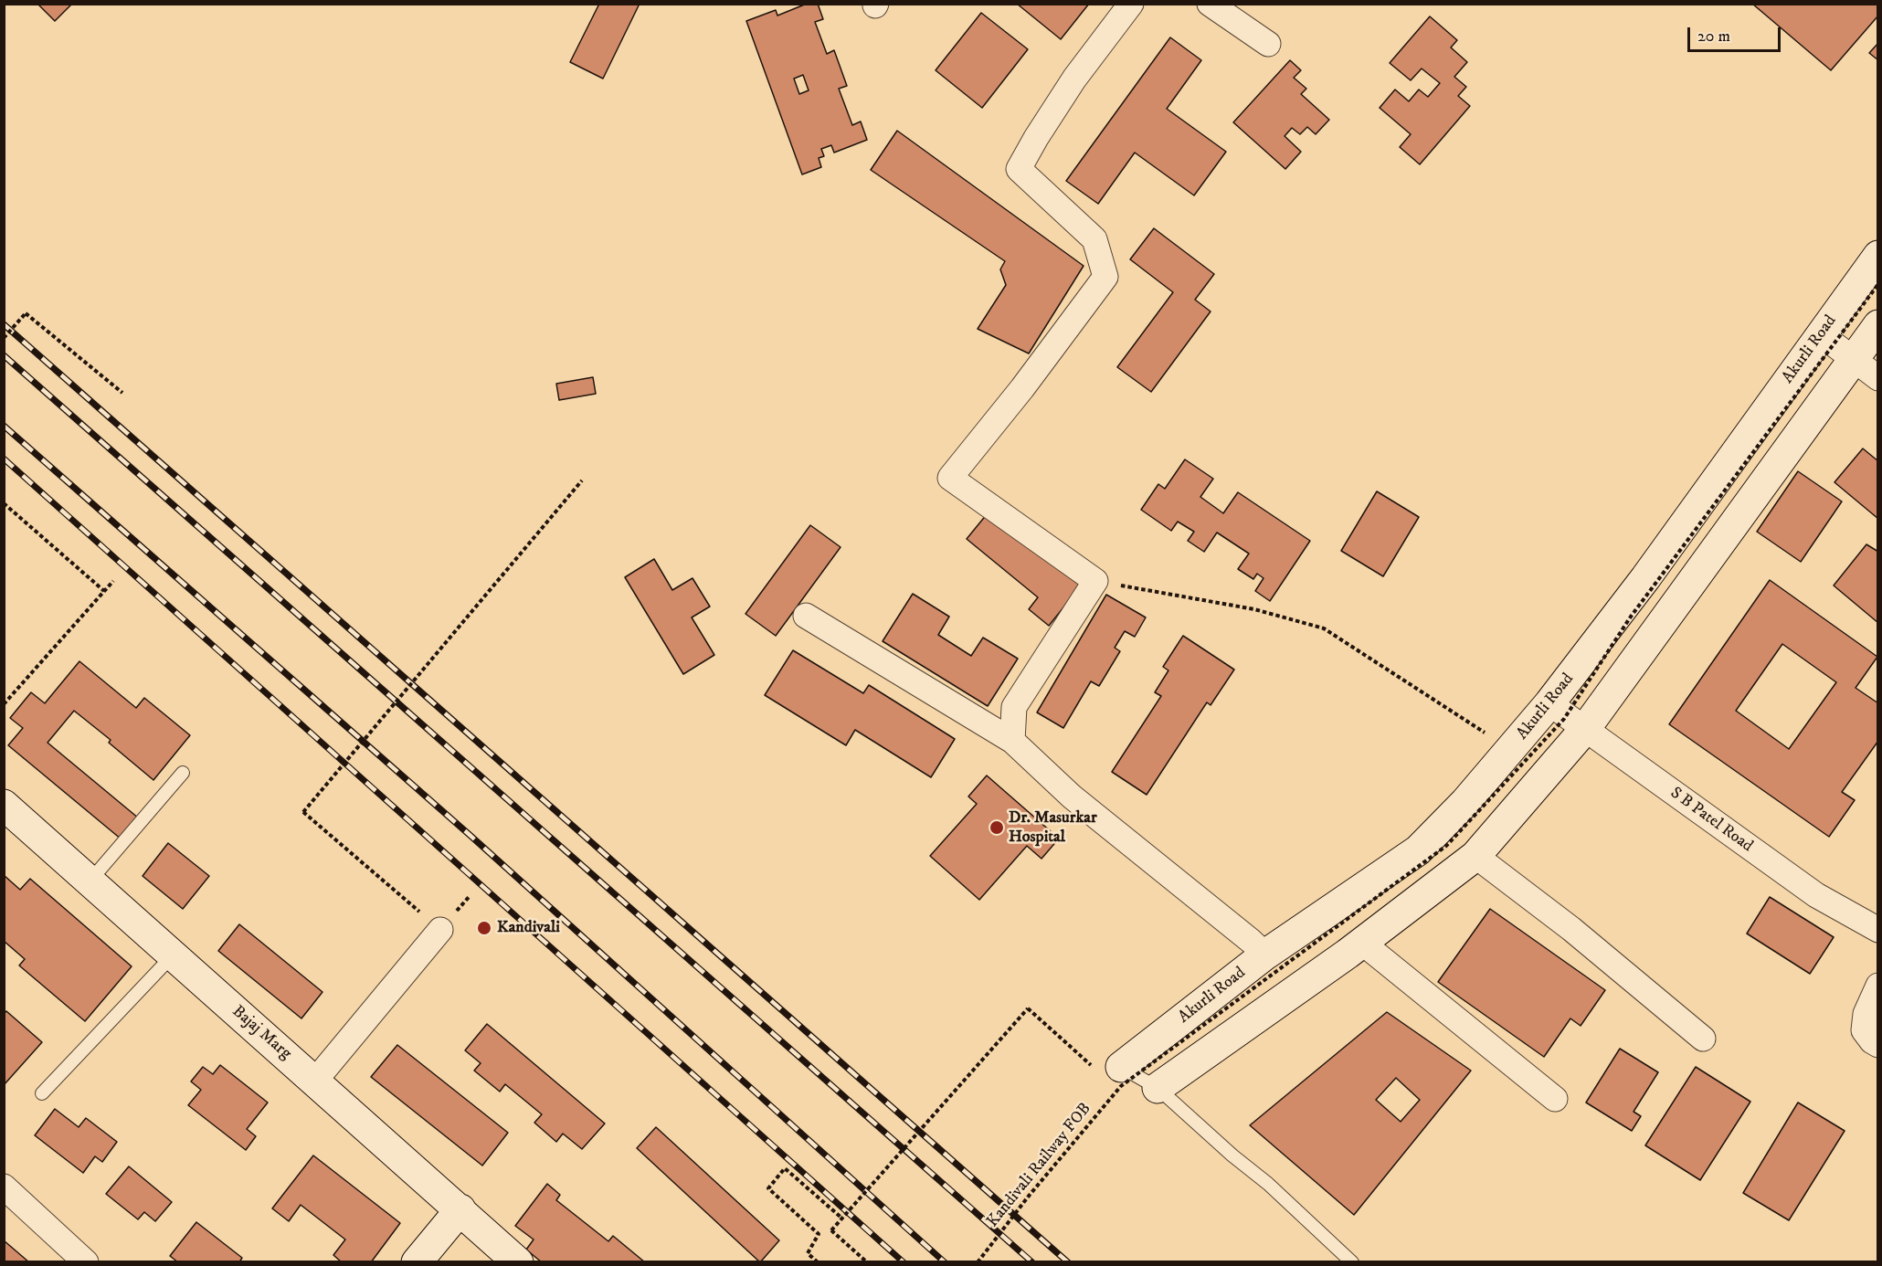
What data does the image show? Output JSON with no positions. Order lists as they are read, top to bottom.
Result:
{
  "streets": {
    "street": ["Akurli Road", "S B Patel Road", "Bajaj Marg"],
    "path": ["Kandivali Railway FOB"]
  },
  "crossings": [
    ["Akurli Road", "S B Patel Road"],
    ["Akurli Road", "Kandivali Railway FOB"]
  ],
  "places": ["Dr. Masurkar Hospital", "Kandivali"],
  "scale_bar": "20 m"
}
